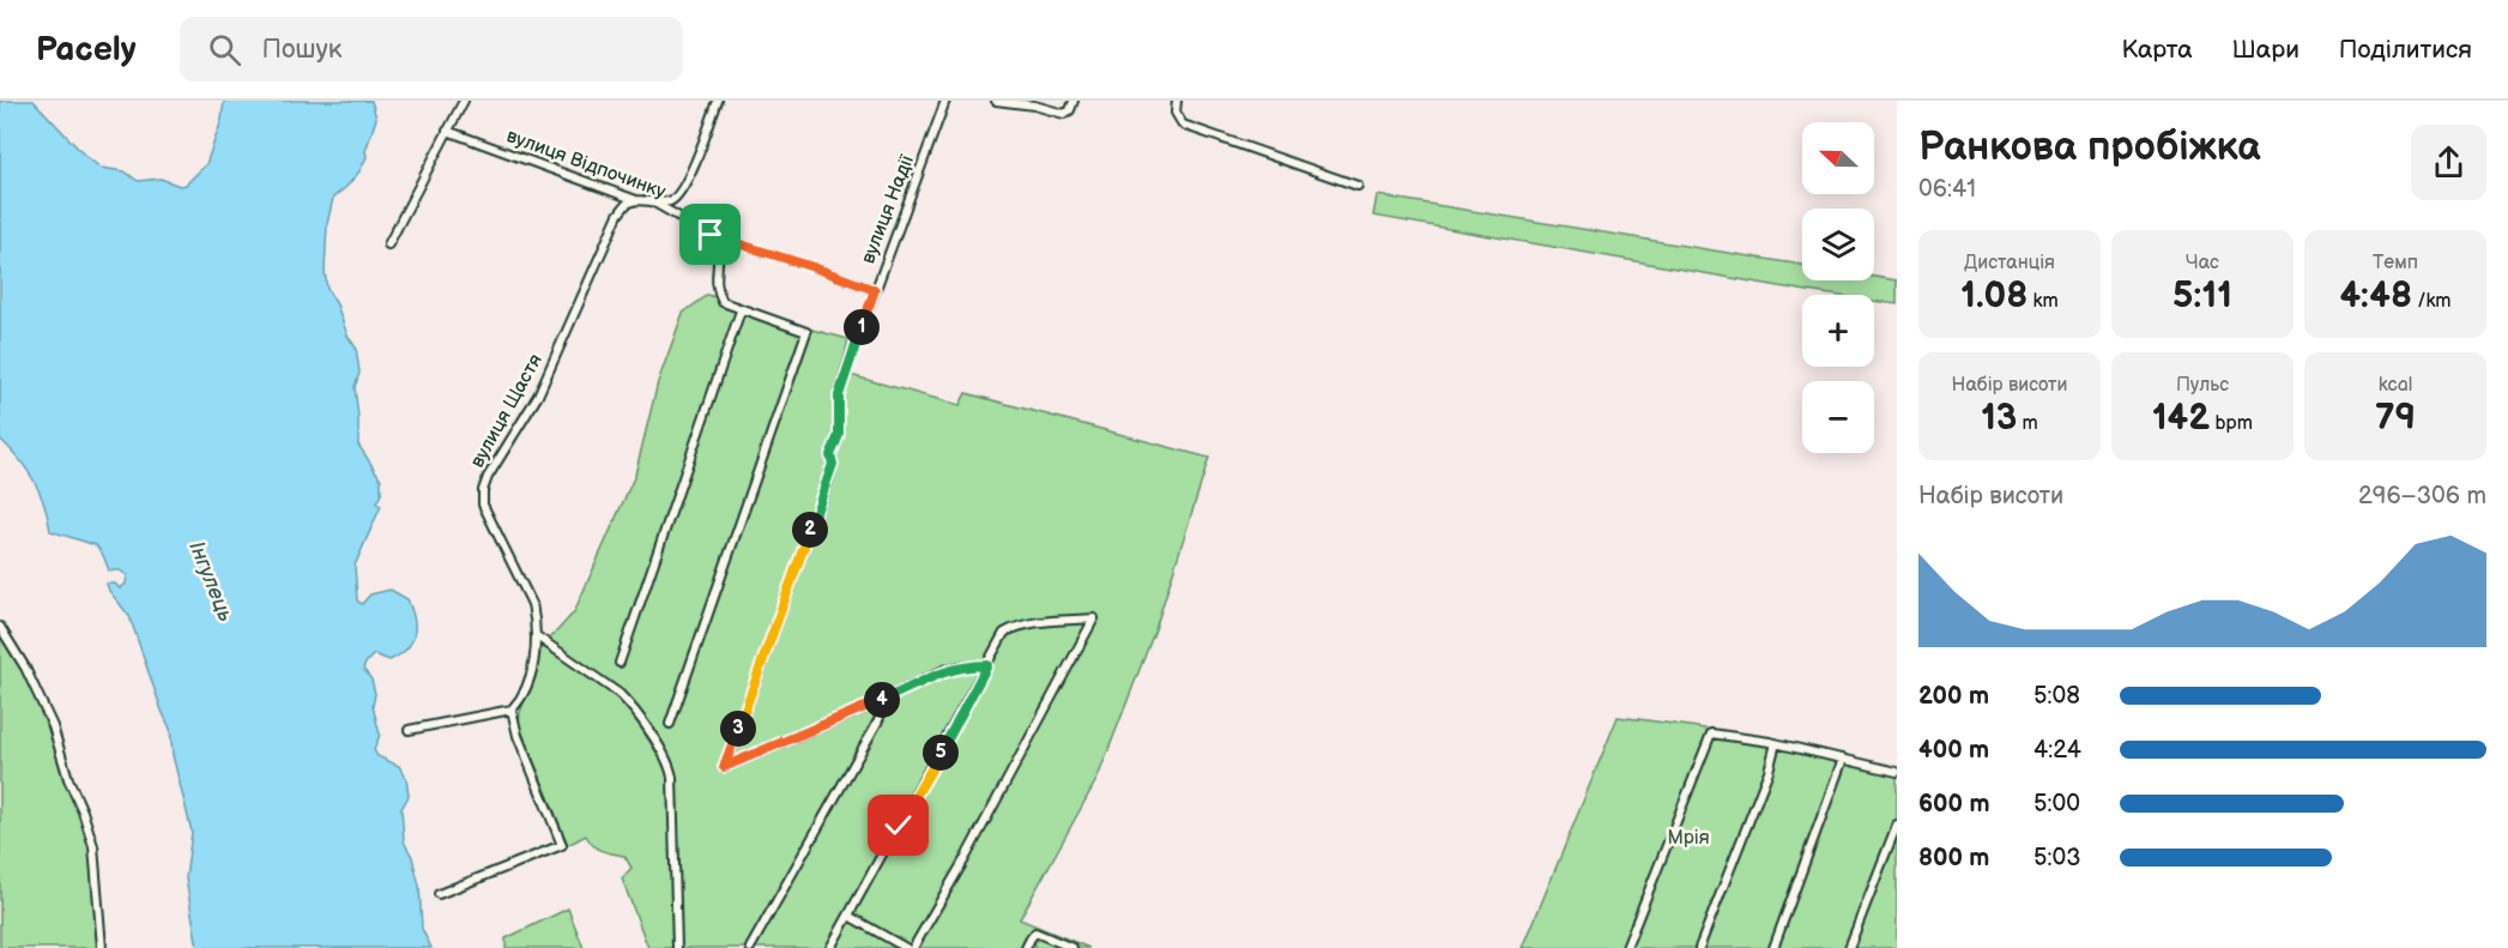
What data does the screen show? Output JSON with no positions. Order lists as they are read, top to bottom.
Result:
{
  "streets": {
    "street": ["вулиця Відпочинку", "вулиця Надії", "вулиця Щастя"]
  },
  "crossings": [
    ["вулиця Відпочинку", "вулиця Надії"],
    ["вулиця Відпочинку", "вулиця Щастя"]
  ],
  "water": ["Інгулець"],
  "parks": ["Мрія"],
  "north": "left",
  "page": {
    "header": "Pacely",
    "search": "Пошук",
    "nav": ["Карта", "Шари", "Поділитися"],
    "heading": ["Ранкова пробіжка", "06:41"],
    "map_buttons": ["+", "−"],
    "stats": [
      ["Дистанція", "1.08 km"],
      ["Час", "5:11"],
      ["Темп", "4:48 /km"],
      ["Набір висоти", "13 m"],
      ["Пульс", "142 bpm"],
      ["kcal", "79"]
    ],
    "pins": [
      "1",
      "2",
      "4",
      "3",
      "5"
    ],
    "chart": ["Набір висоти", "296–306 m"],
    "list": [
      {
        "name": "200 m",
        "note": "5:08"
      },
      {
        "name": "400 m",
        "note": "4:24"
      },
      {
        "name": "600 m",
        "note": "5:00"
      },
      {
        "name": "800 m",
        "note": "5:03"
      }
    ]
  }
}
